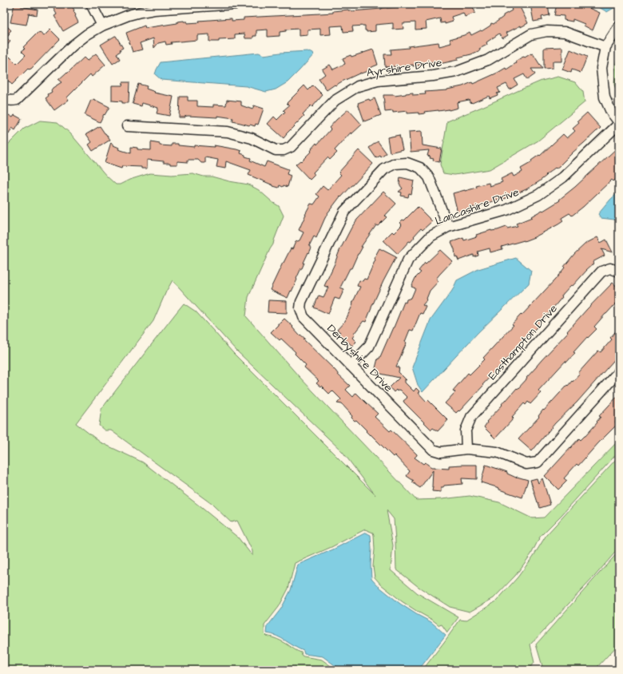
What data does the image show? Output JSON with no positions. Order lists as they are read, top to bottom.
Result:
{
  "streets": {
    "street": [
      "Ayrshire Drive",
      "Lancashire Drive",
      "Easthampton Drive",
      "Derbyshire Drive"
    ]
  },
  "crossings": [
    ["Lancashire Drive", "Derbyshire Drive"],
    ["Easthampton Drive", "Derbyshire Drive"]
  ]
}
